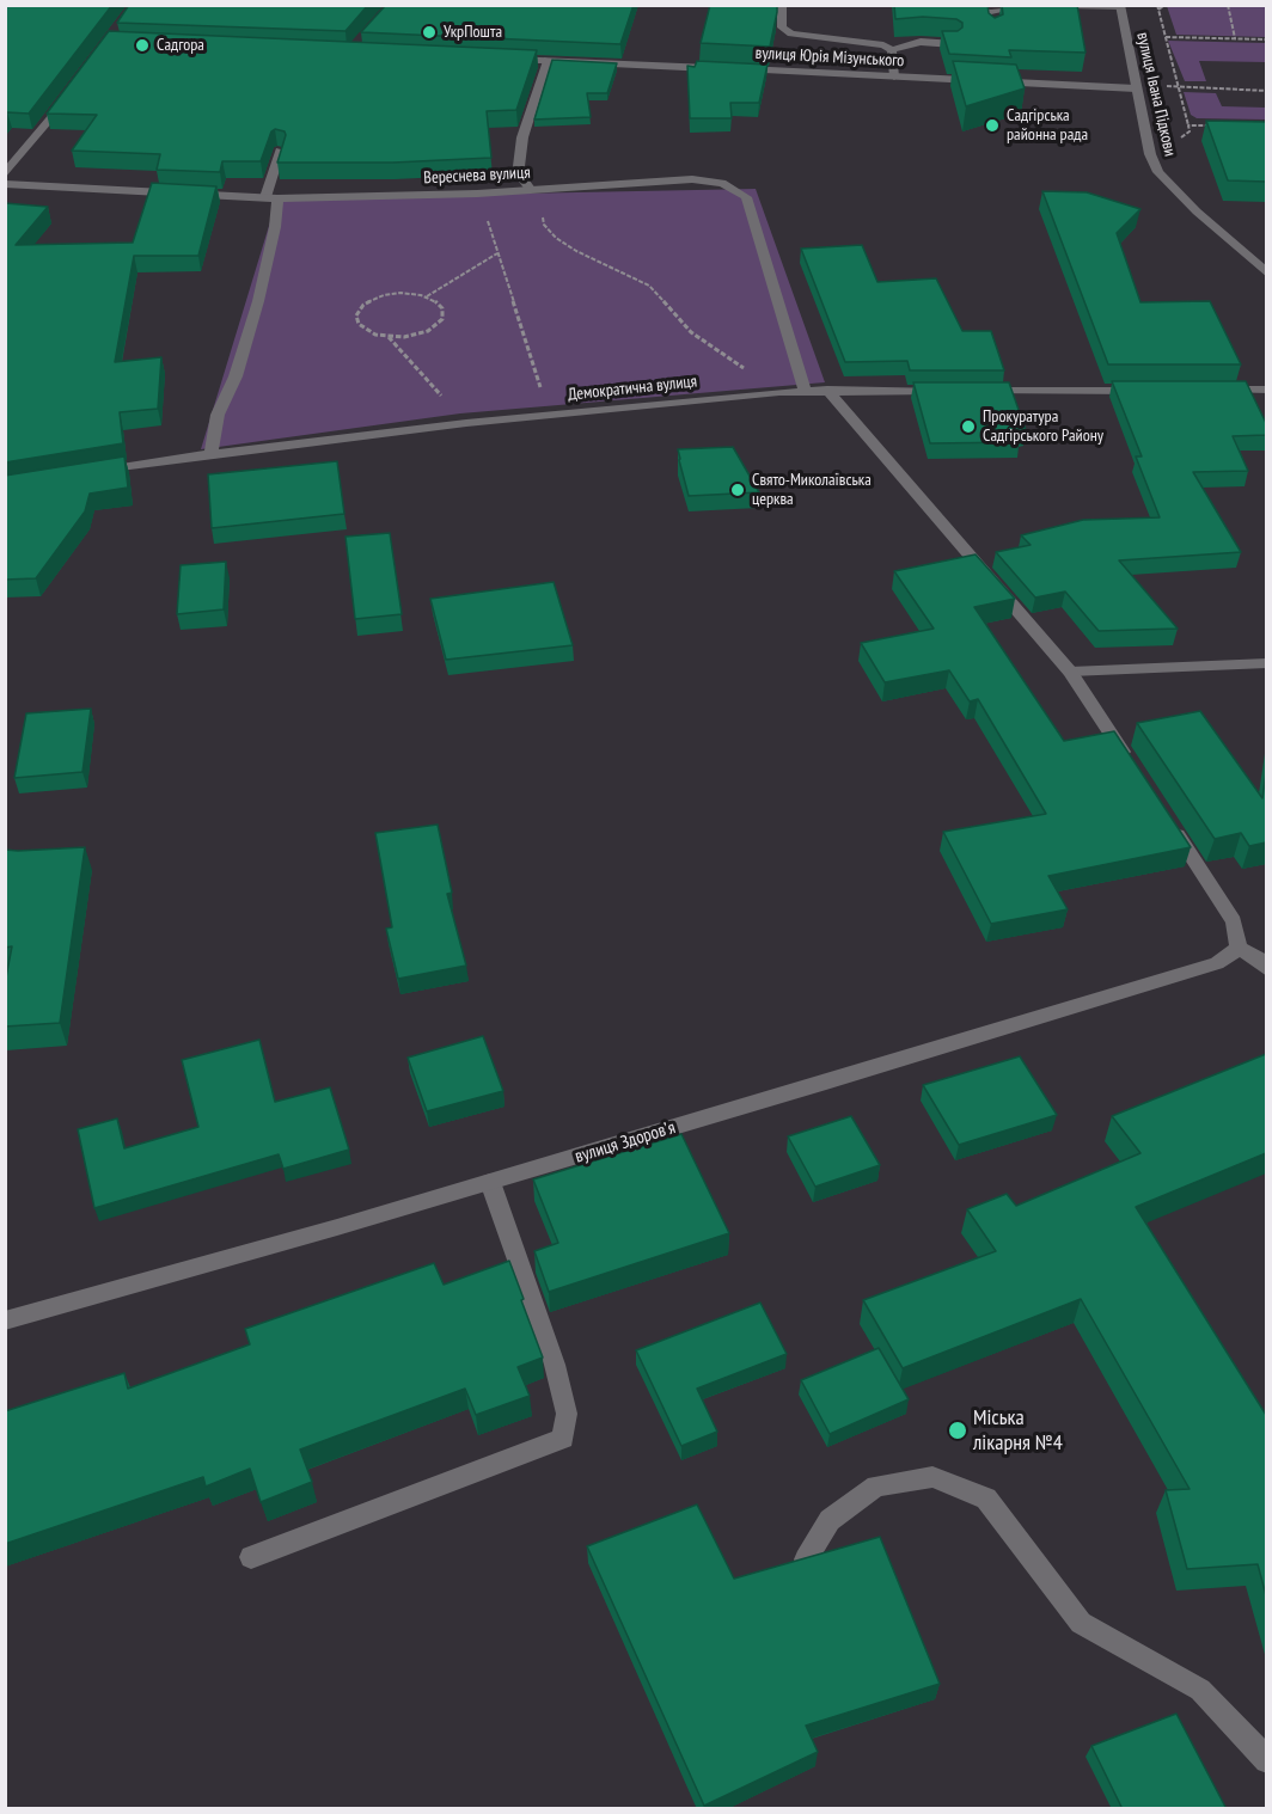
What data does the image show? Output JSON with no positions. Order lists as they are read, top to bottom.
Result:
{
  "streets": {
    "street": [
      "вулиця Юрія Мізунського",
      "вулиця Івана Підкови",
      "Вереснева вулиця",
      "Демократична вулиця",
      "вулиця Здоровʼя"
    ]
  },
  "crossings": [
    ["вулиця Юрія Мізунського", "вулиця Івана Підкови"],
    ["Вереснева вулиця", "Демократична вулиця"]
  ],
  "places": [
    "УкрПошта",
    "Садгора",
    "Садгірська районна рада",
    "Прокуратура Садгірського Району",
    "Свято-Миколаївська церква",
    "Міська лікарня №4"
  ]
}
